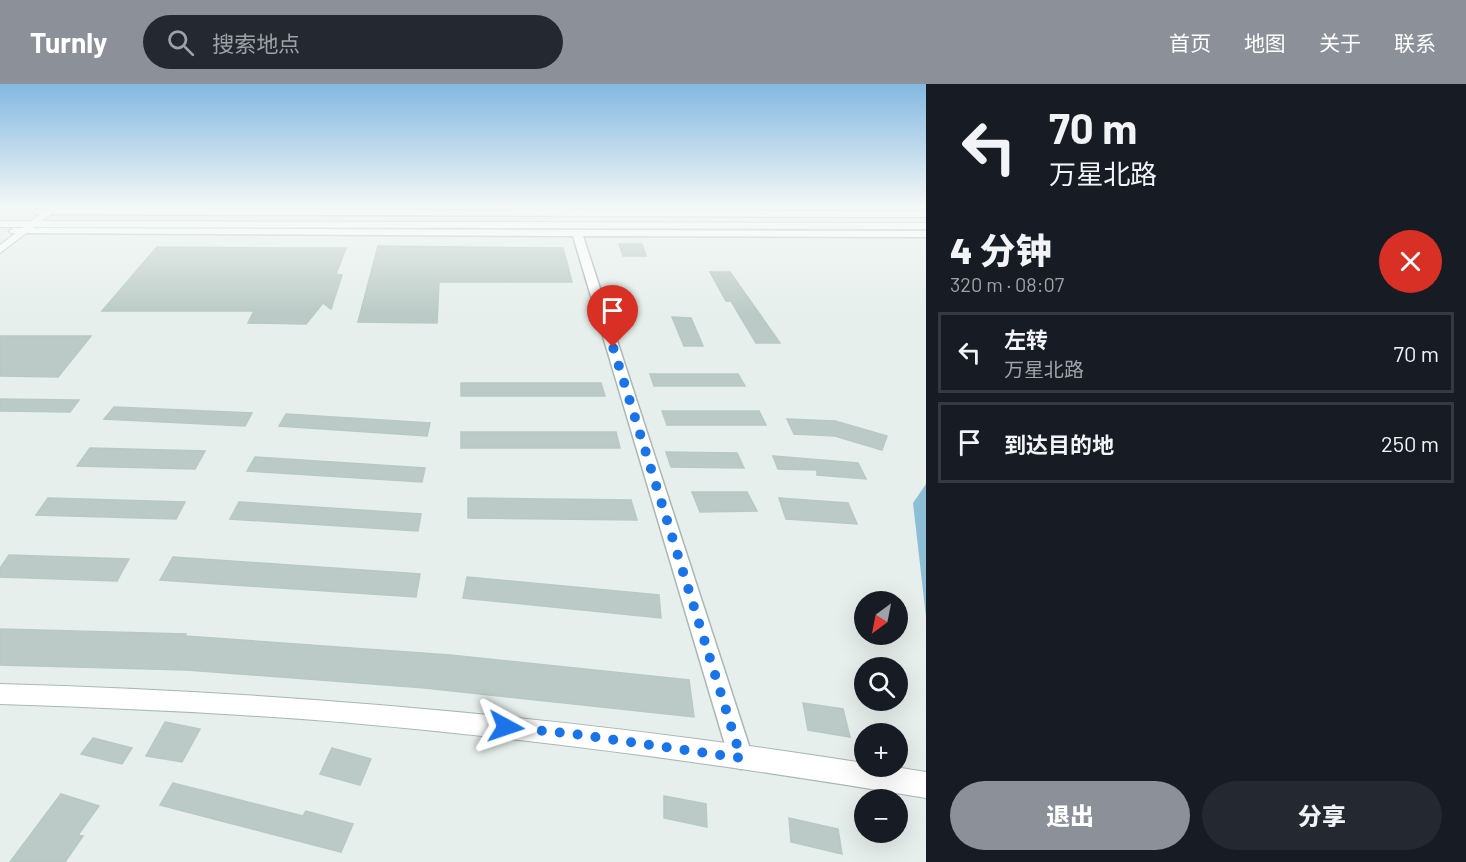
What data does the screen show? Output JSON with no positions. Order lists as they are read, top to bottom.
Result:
{
  "north": "bottom left",
  "page": {
    "header": "Turnly",
    "search": "搜索地点",
    "nav": [
      "首页",
      "地图",
      "关于",
      "联系"
    ],
    "turn": ["70 m", "万星北路"],
    "heading": ["4 分钟", "320 m · 08:07"],
    "list": [
      {
        "name": "左转",
        "note": "万星北路",
        "value": "70 m"
      },
      {
        "name": "到达目的地",
        "value": "250 m"
      }
    ],
    "map_buttons": ["+", "−"],
    "buttons": ["退出", "分享"]
  }
}
